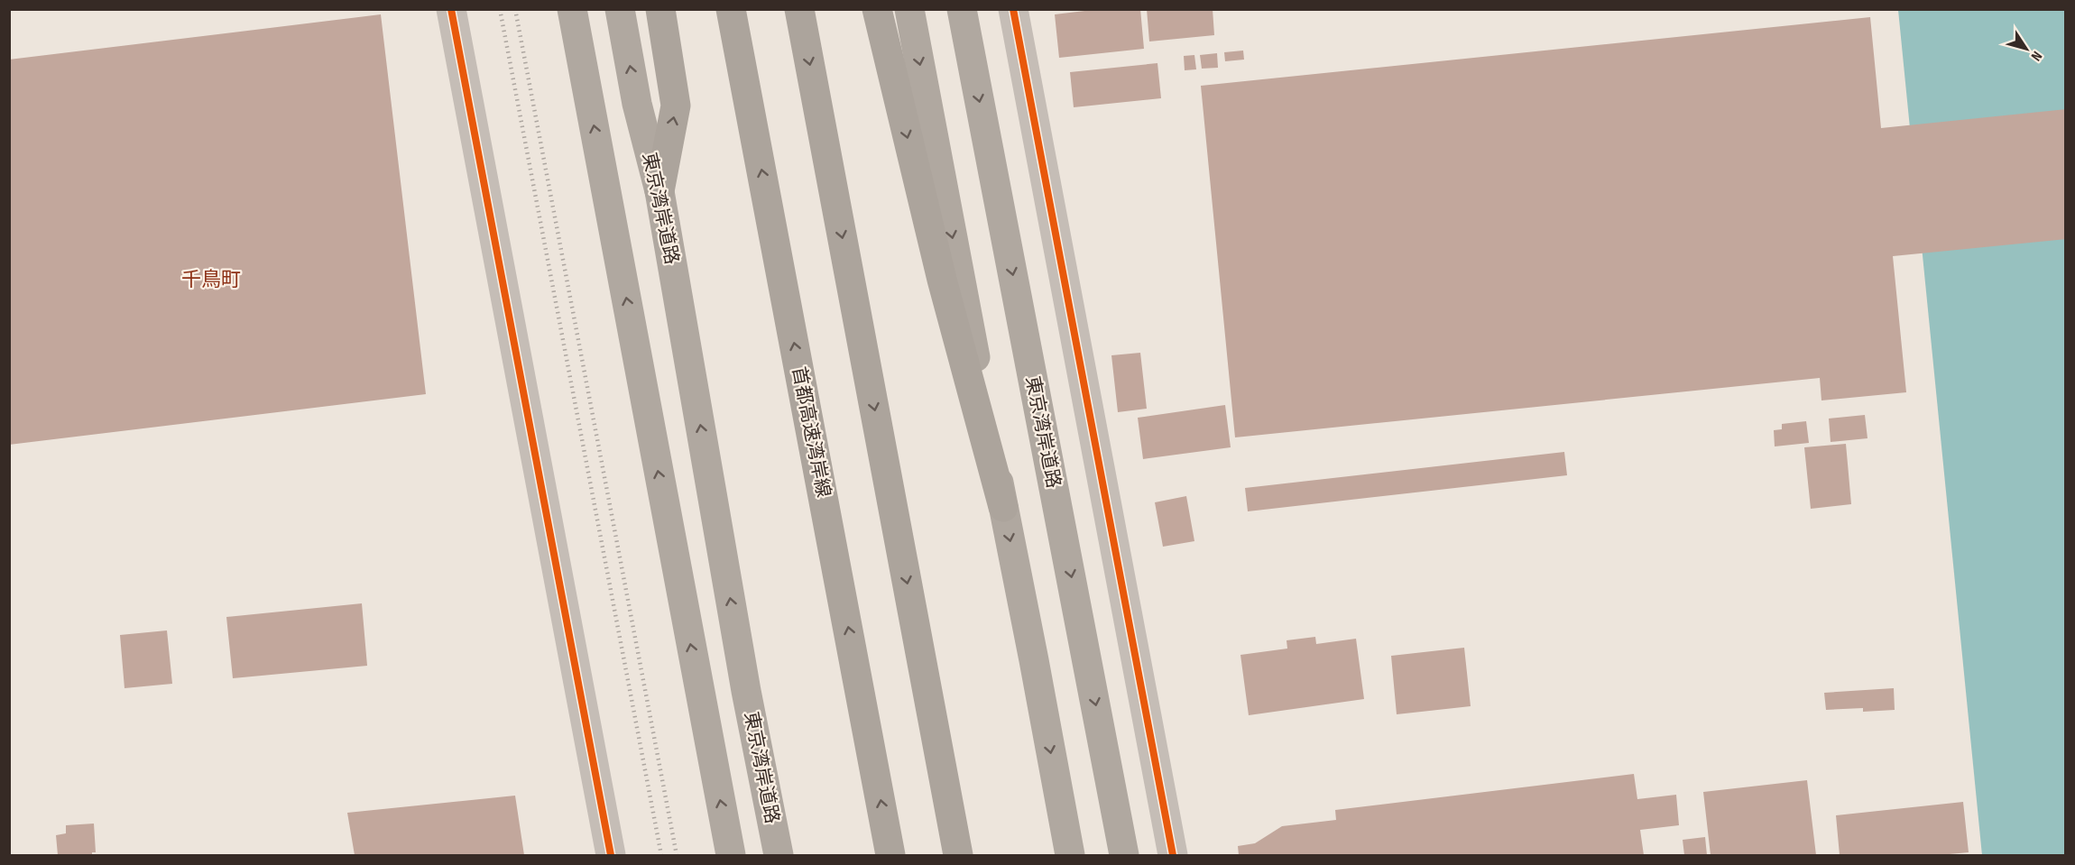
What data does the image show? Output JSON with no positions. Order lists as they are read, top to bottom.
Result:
{
  "streets": {
    "highway": ["東京湾岸道路", "首都高速湾岸線"]
  },
  "districts": ["千鳥町"],
  "north": "bottom right"
}
